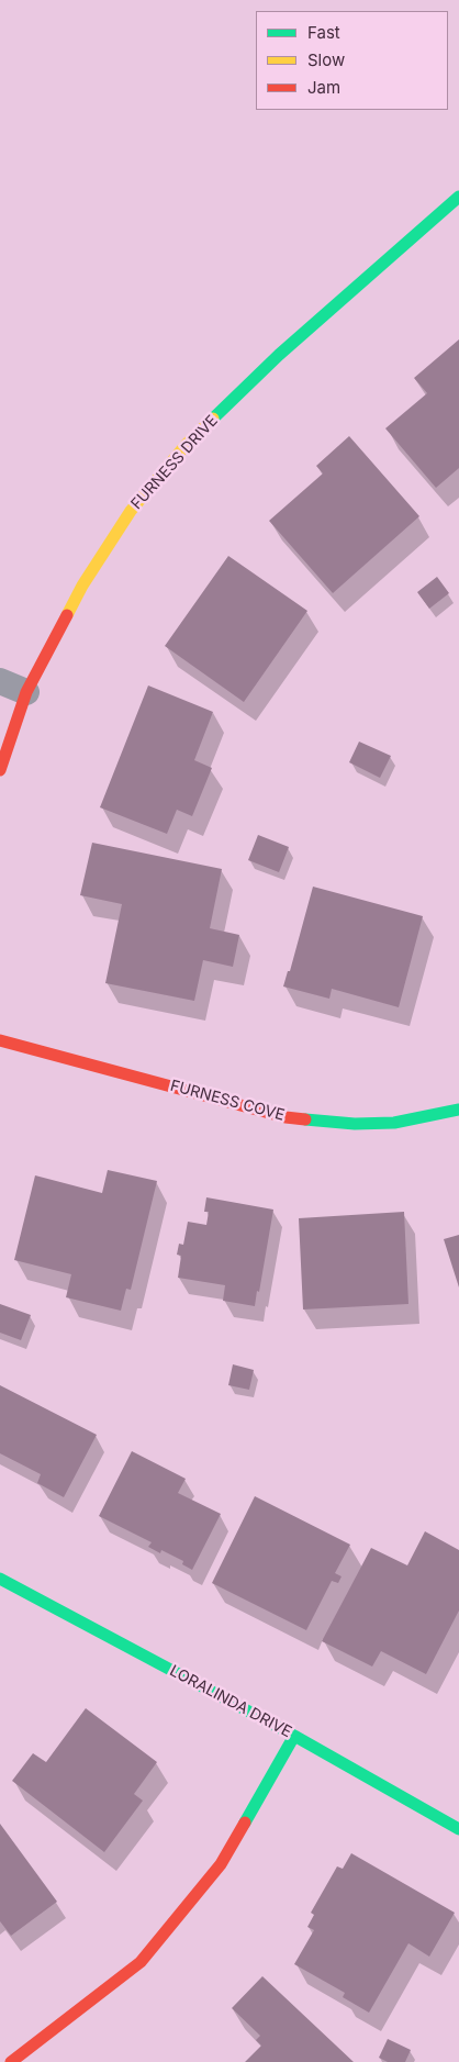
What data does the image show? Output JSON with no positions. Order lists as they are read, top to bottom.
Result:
{
  "streets": {
    "street": ["FURNESS DRIVE", "FURNESS COVE", "LORALINDA DRIVE"]
  },
  "legend": ["Fast", "Slow", "Jam"]
}
